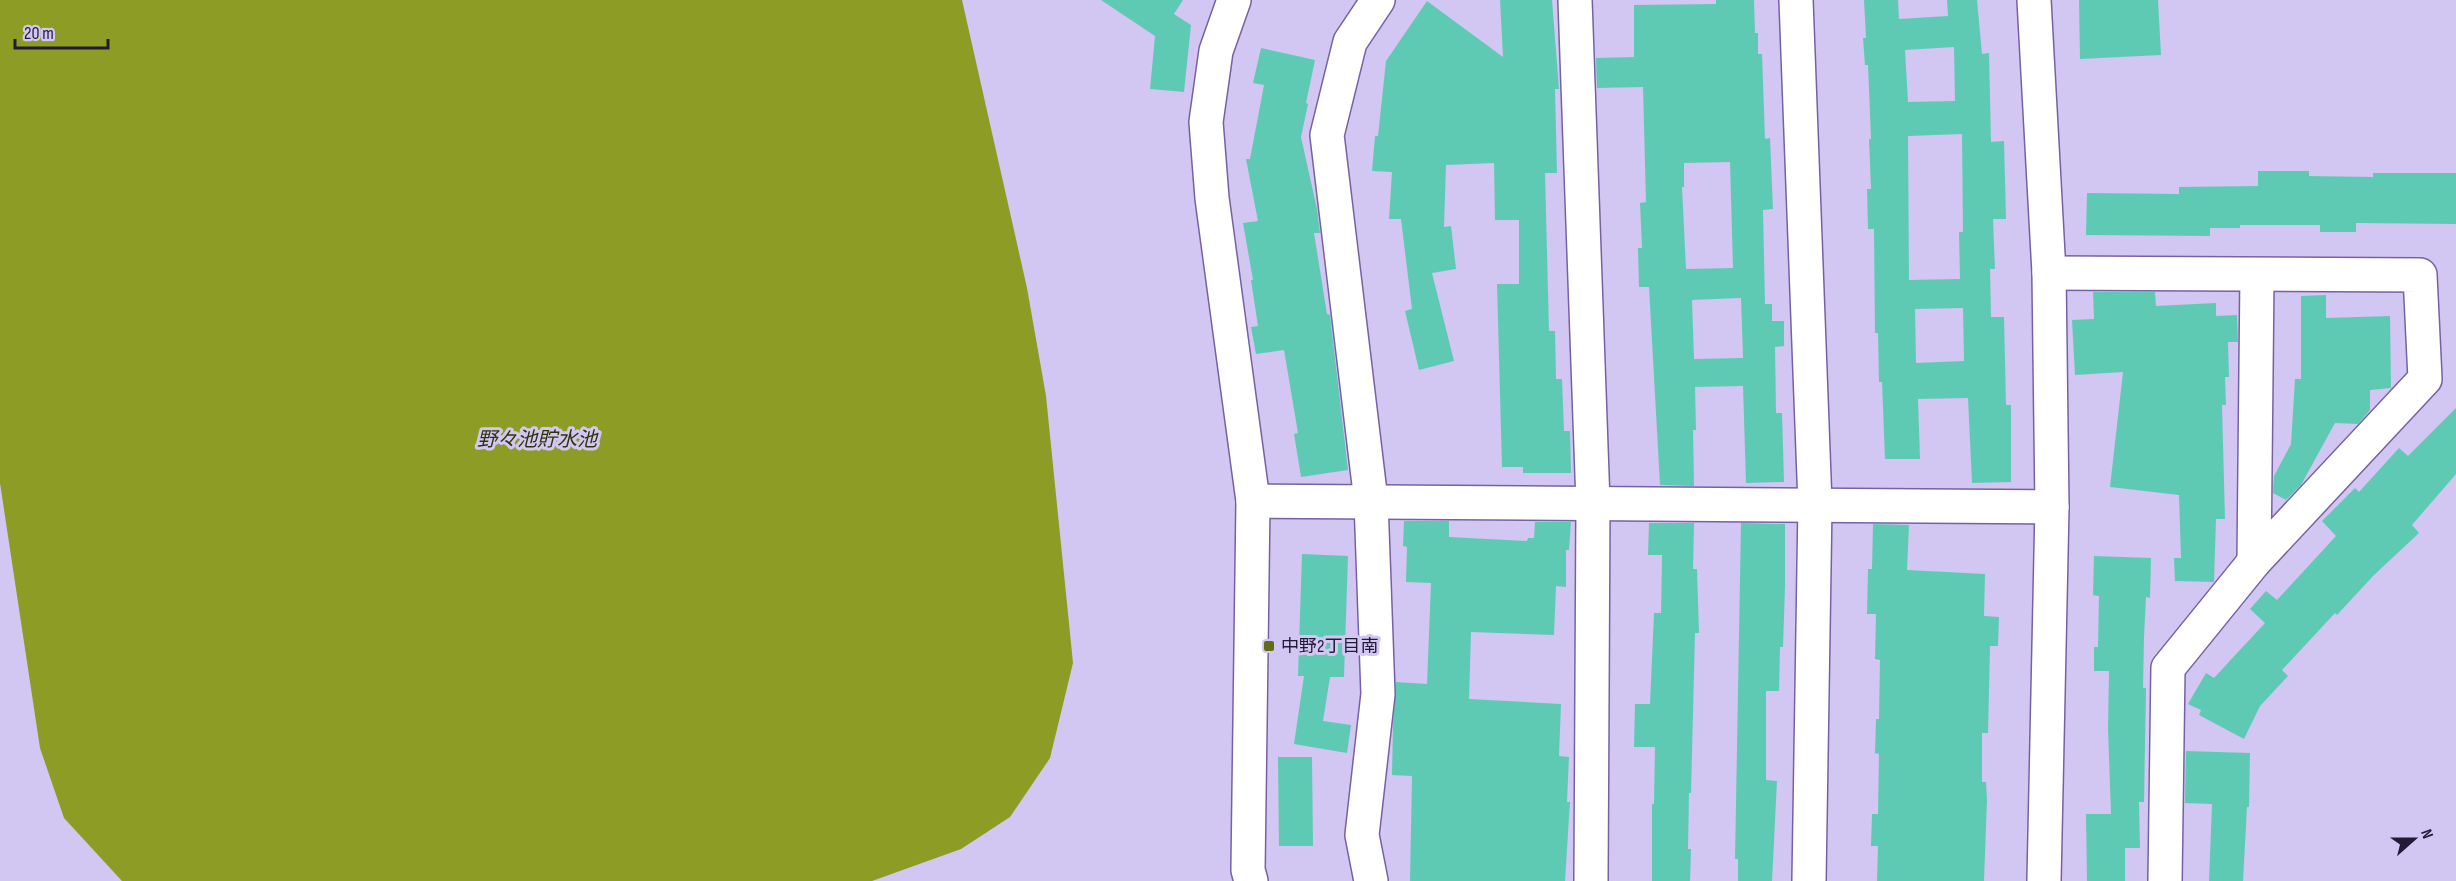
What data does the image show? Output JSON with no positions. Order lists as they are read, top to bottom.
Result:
{
  "water": ["野々池貯水池"],
  "places": {
    "transit": ["中野2丁目南"]
  },
  "scale_bar": "20 m",
  "north": "right"
}
